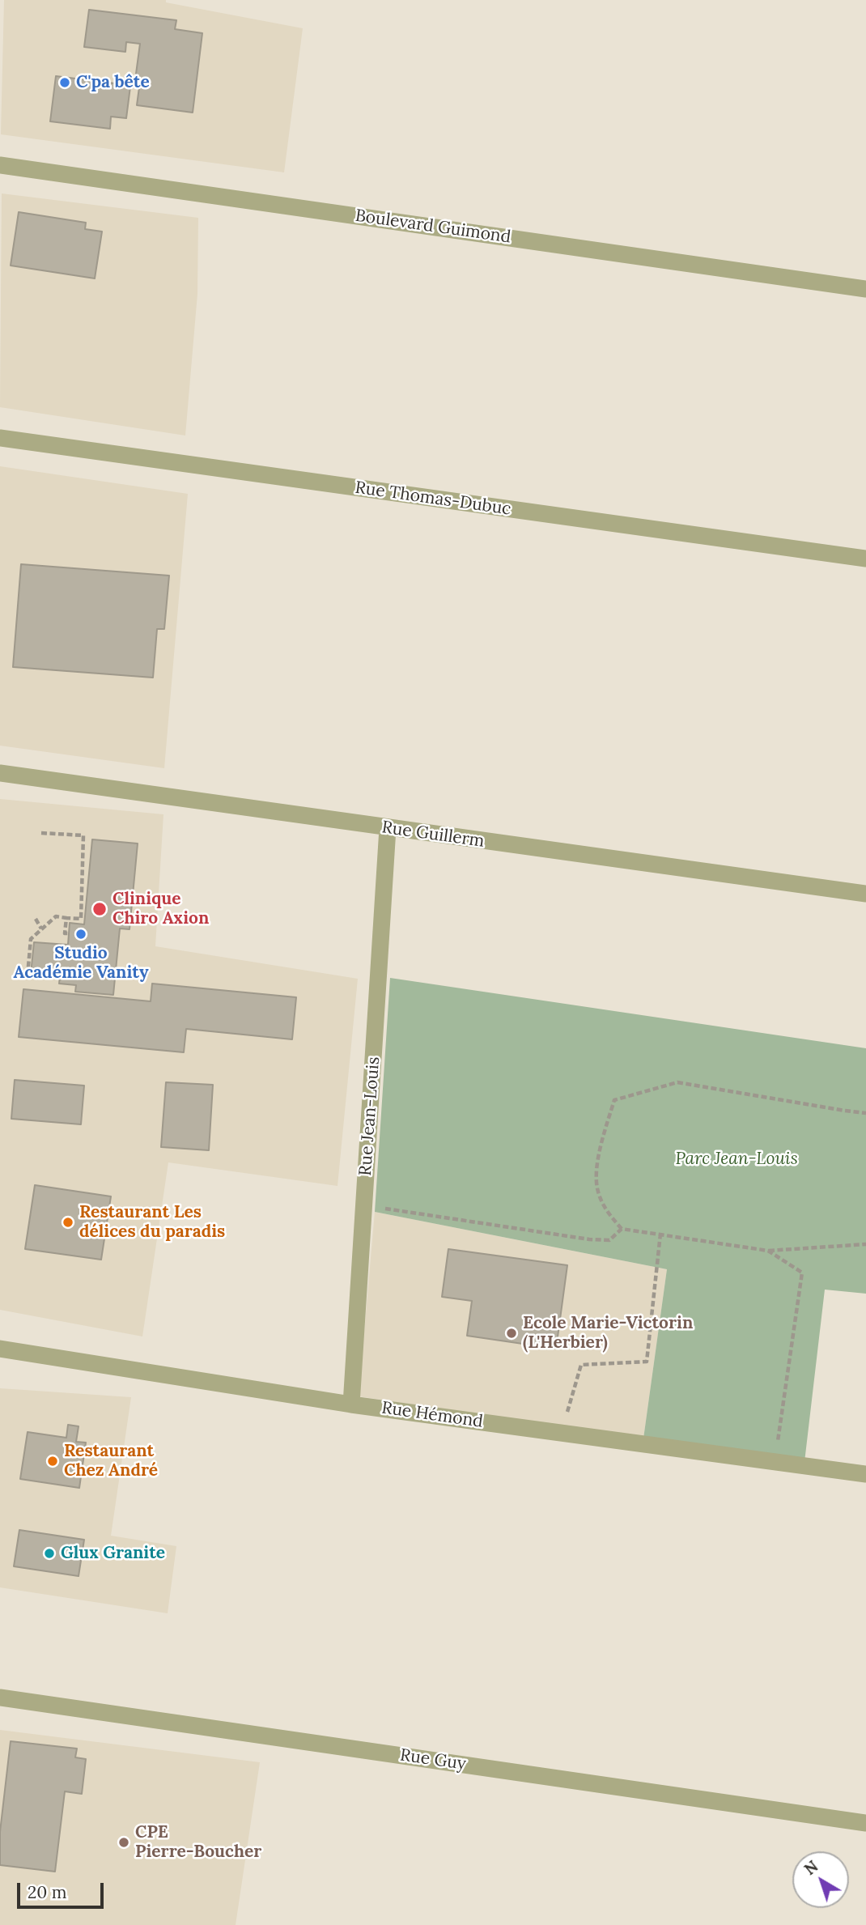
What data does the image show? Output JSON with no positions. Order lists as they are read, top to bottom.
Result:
{
  "streets": {
    "street": [
      "Boulevard Guimond",
      "Rue Thomas-Dubuc",
      "Rue Guillerm",
      "Rue Jean-Louis",
      "Rue Hémond",
      "Rue Guy"
    ]
  },
  "crossings": [
    ["Rue Guillerm", "Rue Jean-Louis"],
    ["Rue Jean-Louis", "Rue Hémond"]
  ],
  "parks": ["Parc Jean-Louis"],
  "places": [
    "C'pa bête",
    "Clinique Chiro Axion",
    "Studio Académie Vanity",
    "Restaurant Les délices du paradis",
    "Ecole Marie-Victorin (L'Herbier)",
    "Restaurant Chez André",
    "Glux Granite",
    "CPE Pierre-Boucher"
  ],
  "scale_bar": "20 m",
  "north": "top left"
}
